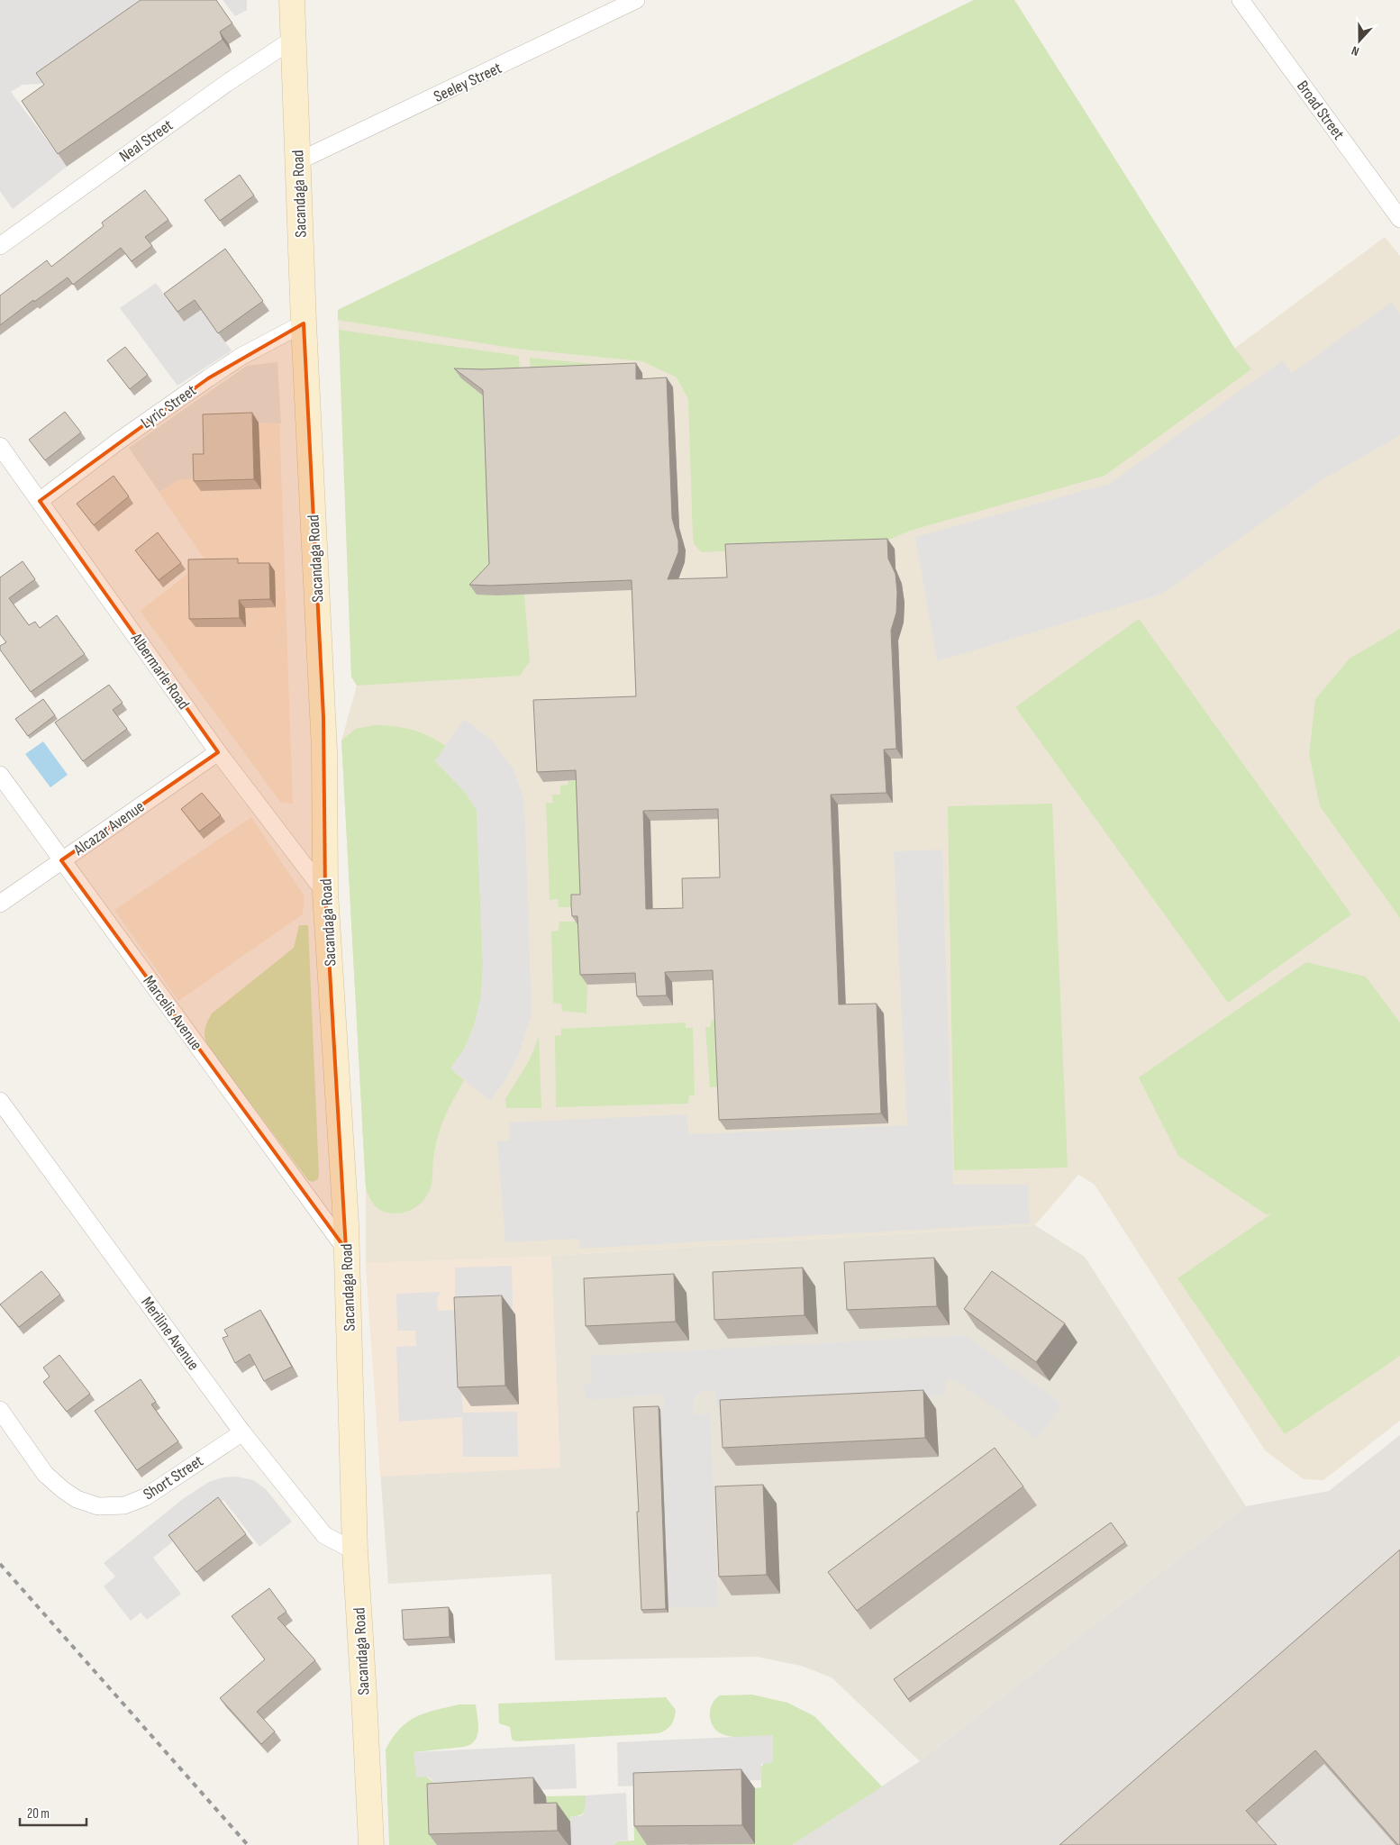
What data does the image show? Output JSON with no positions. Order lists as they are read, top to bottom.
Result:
{
  "streets": {
    "main road": ["Sacandaga Road"],
    "street": [
      "Seeley Street",
      "Broad Street",
      "Neal Street",
      "Lyric Street",
      "Albermarle Road",
      "Alcazar Avenue",
      "Marcelis Avenue",
      "Meriline Avenue",
      "Short Street"
    ]
  },
  "crossings": [
    ["Seeley Street", "Sacandaga Road"],
    ["Neal Street", "Sacandaga Road"],
    ["Sacandaga Road", "Lyric Street"],
    ["Sacandaga Road", "Albermarle Road"],
    ["Sacandaga Road", "Marcelis Avenue"],
    ["Sacandaga Road", "Meriline Avenue"],
    ["Lyric Street", "Albermarle Road"],
    ["Albermarle Road", "Alcazar Avenue"],
    ["Alcazar Avenue", "Marcelis Avenue"],
    ["Meriline Avenue", "Short Street"]
  ],
  "scale_bar": "20 m",
  "north": "bottom"
}
